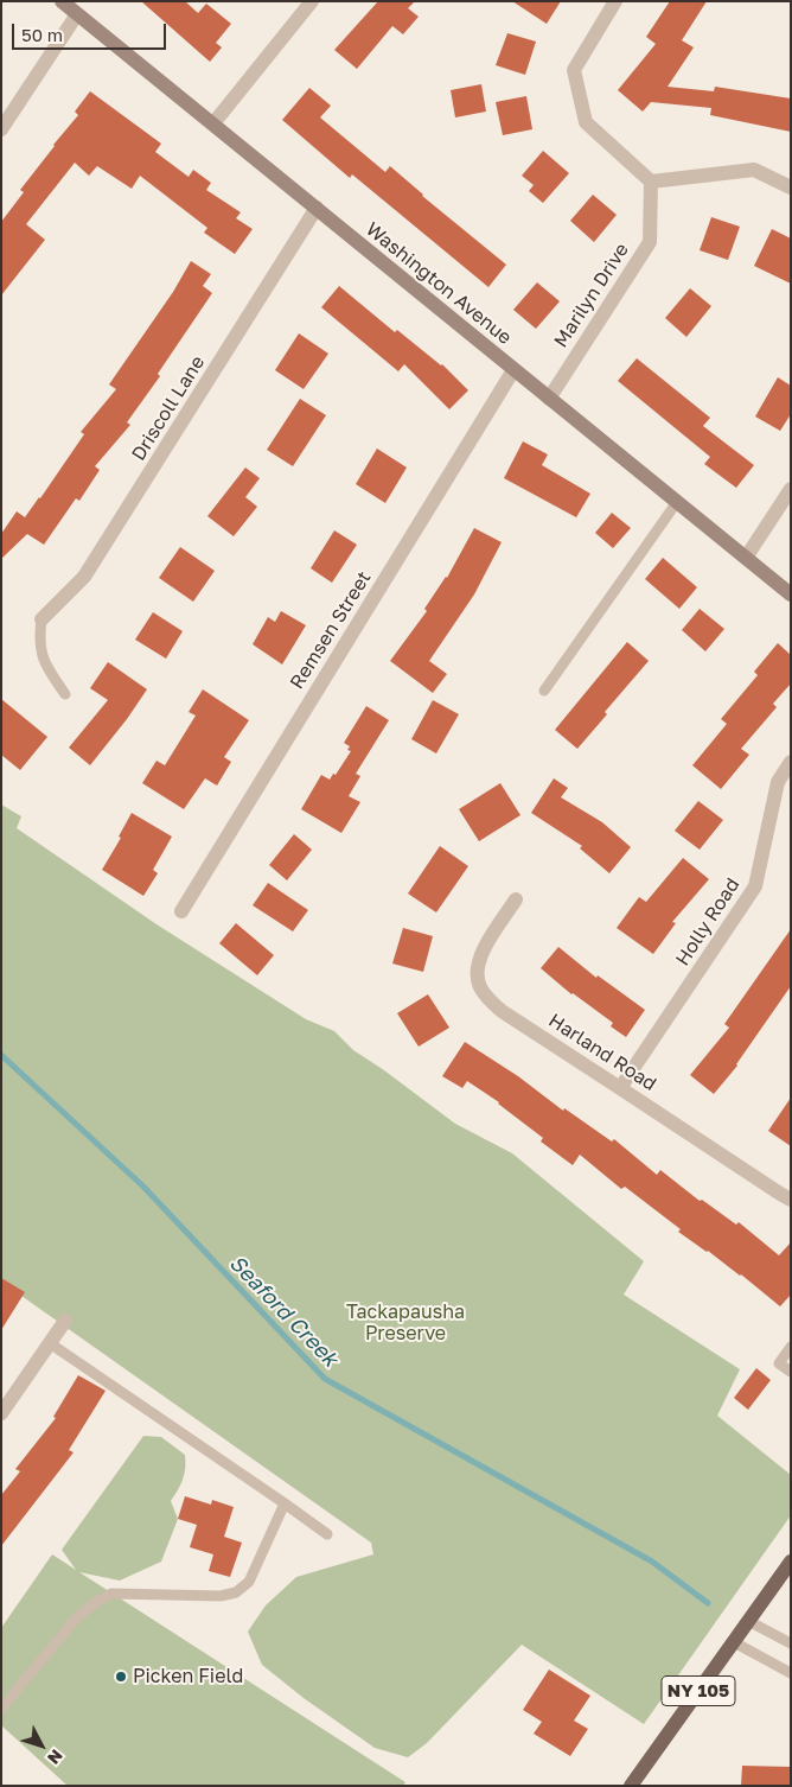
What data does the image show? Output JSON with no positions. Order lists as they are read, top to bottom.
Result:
{
  "streets": {
    "main road": ["NY 105"],
    "street": [
      "Washington Avenue",
      "Marilyn Drive",
      "Driscoll Lane",
      "Remsen Street",
      "Holly Road",
      "Harland Road"
    ]
  },
  "crossings": [
    ["Washington Avenue", "Marilyn Drive"],
    ["Washington Avenue", "Driscoll Lane"],
    ["Washington Avenue", "Remsen Street"],
    ["Holly Road", "Harland Road"]
  ],
  "water": ["Seaford Creek"],
  "parks": ["Tackapausha Preserve"],
  "places": ["Picken Field"],
  "scale_bar": "50 m",
  "north": "bottom right"
}
